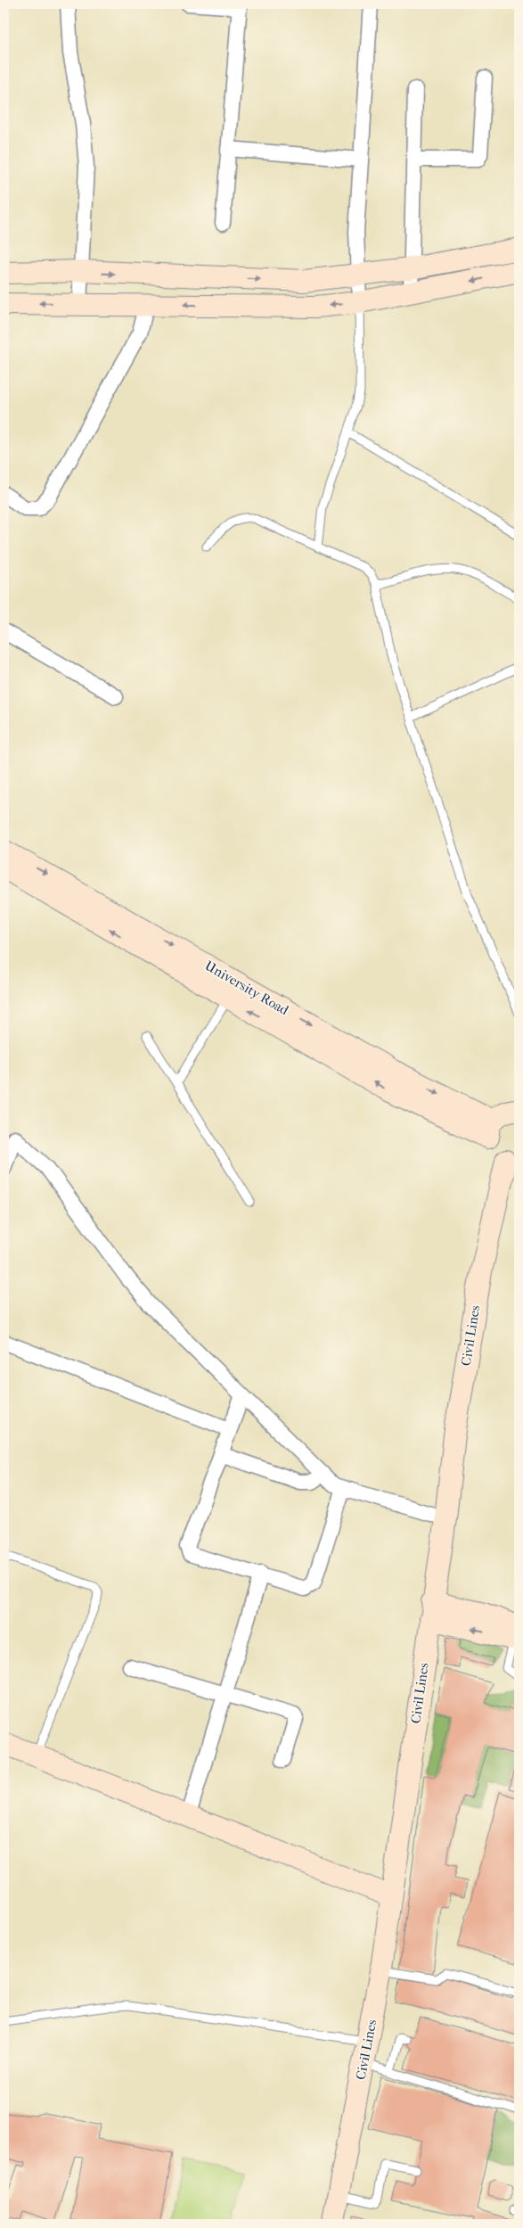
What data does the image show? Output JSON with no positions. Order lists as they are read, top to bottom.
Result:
{
  "streets": {
    "main road": ["University Road", "Civil Lines"]
  }
}
